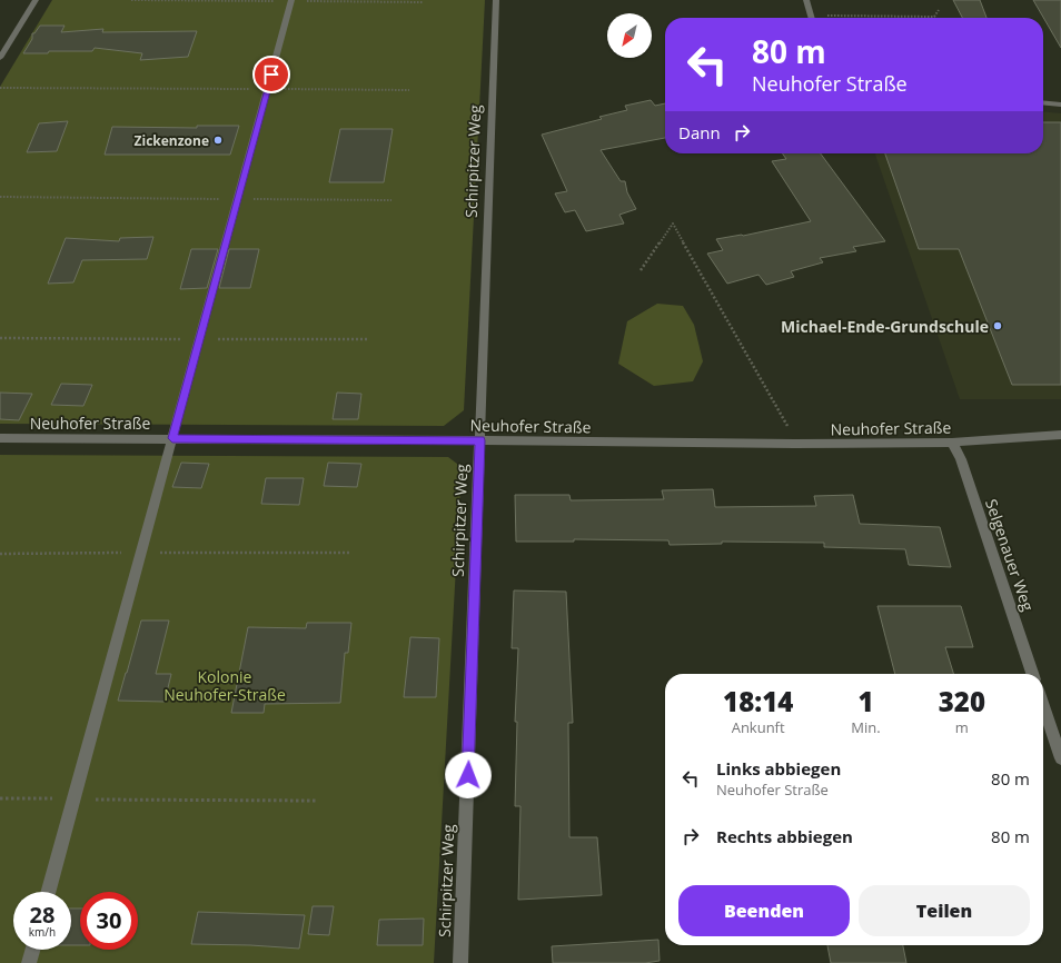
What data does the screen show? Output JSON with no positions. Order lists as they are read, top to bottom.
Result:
{
  "streets": {
    "street": ["Schirpitzer Weg", "Neuhofer Straße", "Selgenauer Weg"]
  },
  "crossings": [
    ["Schirpitzer Weg", "Neuhofer Straße"],
    ["Neuhofer Straße", "Selgenauer Weg"]
  ],
  "parks": ["Kolonie Neuhofer-Straße"],
  "places": ["Zickenzone", "Michael-Ende-Grundschule"],
  "north": "bottom left",
  "page": {
    "turn": ["80 m", "Neuhofer Straße"],
    "then": "Dann",
    "eta": [
      "18:14",
      "Ankunft",
      "1",
      "Min.",
      "320",
      "m"
    ],
    "list": [
      {
        "name": "Links abbiegen",
        "note": "Neuhofer Straße",
        "value": "80 m"
      },
      {
        "name": "Rechts abbiegen",
        "value": "80 m"
      }
    ],
    "buttons": ["Beenden", "Teilen"],
    "speed": "28 km/h",
    "limit": "30"
  }
}
